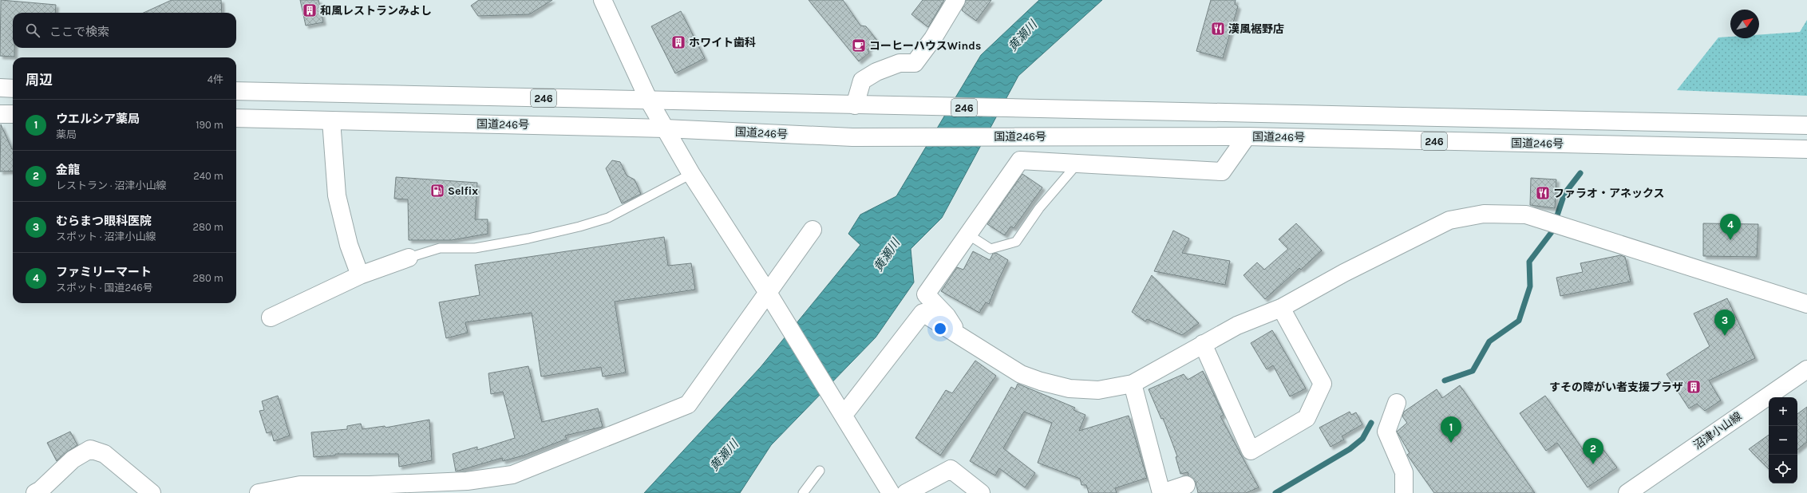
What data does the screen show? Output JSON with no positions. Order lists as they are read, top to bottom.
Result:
{
  "streets": {
    "main road": ["246", "国道246号", "沼津小山線"]
  },
  "water": ["黄瀬川"],
  "places": {
    "building": ["和風レストランみよし", "ホワイト歯科", "すその障がい者支援プラザ"],
    "restaurant": ["漢風裾野店", "ファラオ・アネックス"],
    "cafe": ["コーヒーハウスWinds"],
    "fuel station": ["Selfix"]
  },
  "north": "top right",
  "page": {
    "search": "ここで検索",
    "heading": ["周辺", "4件"],
    "list": [
      {
        "mark": "1",
        "name": "ウエルシア薬局",
        "note": "薬局",
        "value": "190 m"
      },
      {
        "mark": "2",
        "name": "金龍",
        "note": "レストラン · 沼津小山線",
        "value": "240 m"
      },
      {
        "mark": "3",
        "name": "むらまつ眼科医院",
        "note": "スポット · 沼津小山線",
        "value": "280 m"
      },
      {
        "mark": "4",
        "name": "ファミリーマート",
        "note": "スポット · 国道246号",
        "value": "280 m"
      }
    ],
    "pins": [
      "4",
      "3",
      "1",
      "2"
    ],
    "map_buttons": ["+", "−"]
  }
}
